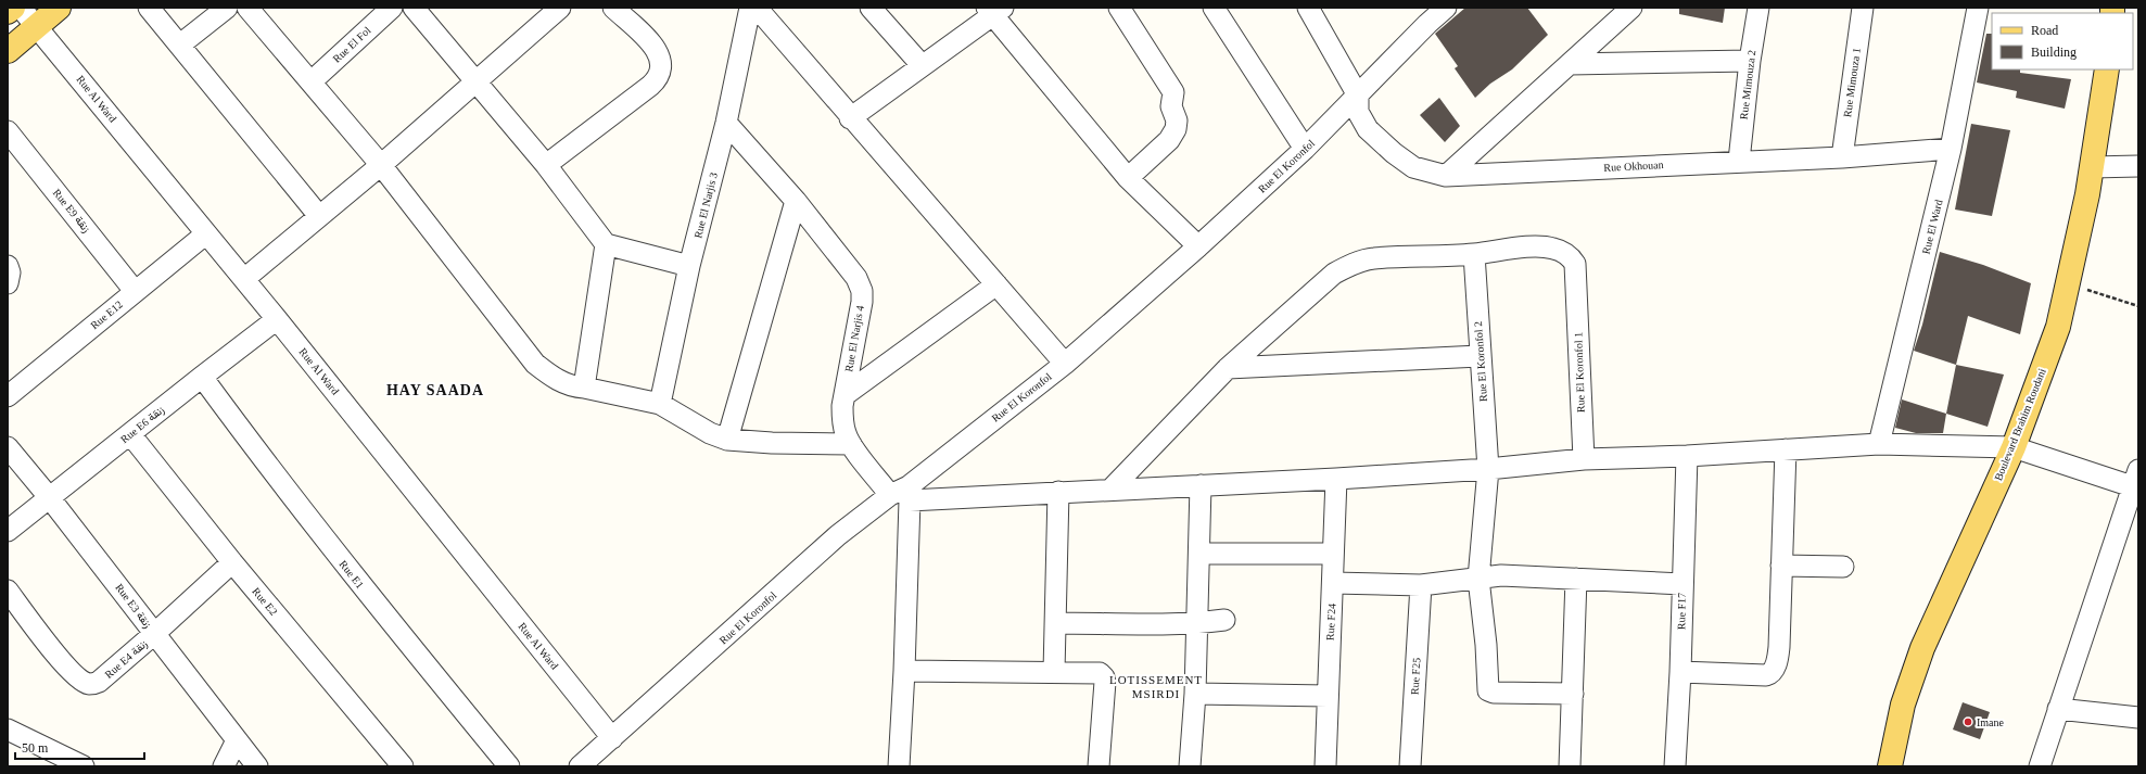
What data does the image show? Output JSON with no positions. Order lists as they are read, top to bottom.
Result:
{
  "streets": {
    "main road": ["Boulevard Brahim Roudani"],
    "street": [
      "Rue El Fol",
      "Rue Mimouza 1",
      "Rue Mimouza 2",
      "Rue Al Ward",
      "Rue El Koronfol",
      "Rue Okhouan",
      "Rue El Narjis 3",
      "Rue E9 زنقة",
      "Rue El Ward",
      "Rue E12",
      "Rue El Narjis 4",
      "Rue El Koronfol 2",
      "Rue El Koronfol 1",
      "Rue E6 زنقة",
      "Rue E1",
      "Rue E2",
      "Rue E3 زنقة",
      "Rue F17",
      "Rue F24",
      "Rue E4 زنقة",
      "Rue F25"
    ]
  },
  "crossings": [
    ["Rue Mimouza 1", "Rue Okhouan"],
    ["Rue Mimouza 2", "Rue Okhouan"],
    ["Rue Al Ward", "Rue El Koronfol"],
    ["Rue Al Ward", "Rue E12"],
    ["Rue Al Ward", "Rue E6 زنقة"],
    ["Rue El Koronfol", "Rue Okhouan"],
    ["Rue Okhouan", "Rue El Ward"],
    ["Rue El Narjis 3", "Rue El Narjis 4"],
    ["Rue E9 زنقة", "Rue E12"],
    ["Rue El Koronfol 2", "Rue El Koronfol 1"],
    ["Rue E6 زنقة", "Rue E1"],
    ["Rue E6 زنقة", "Rue E2"],
    ["Rue E6 زنقة", "Rue E3 زنقة"],
    ["Rue E2", "Rue E4 زنقة"],
    ["Rue E3 زنقة", "Rue E4 زنقة"]
  ],
  "districts": ["HAY SAADA", "LOTISSEMENT MSIRDI"],
  "places": ["Imane"],
  "legend": ["Road", "Building"],
  "scale_bar": "50 m"
}
